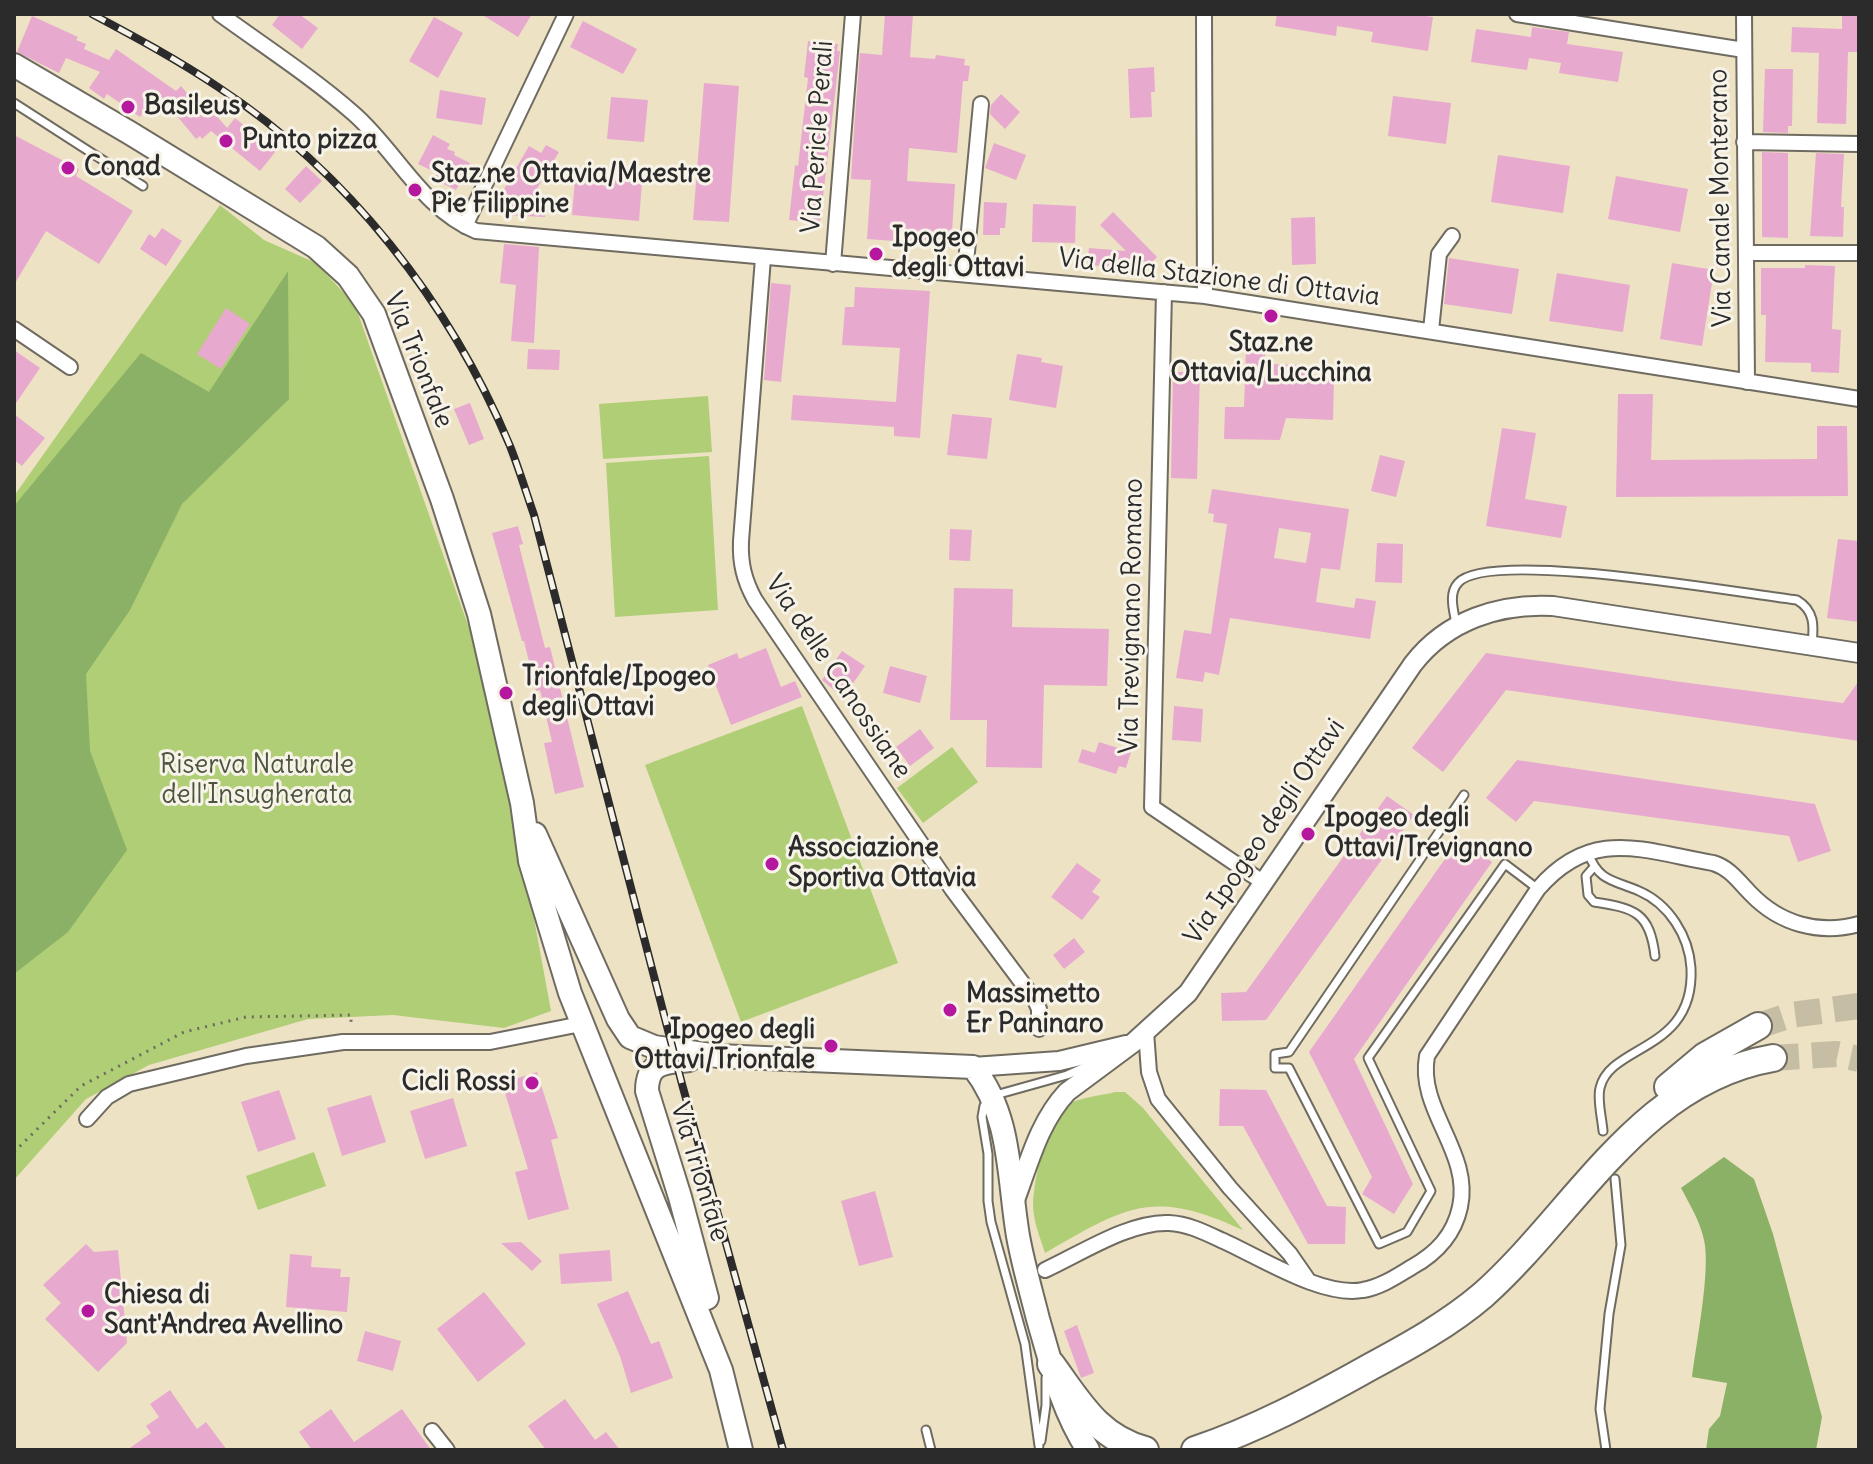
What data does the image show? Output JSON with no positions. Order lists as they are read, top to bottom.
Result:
{
  "streets": {
    "main road": ["Via Trionfale", "Via Ipogeo degli Ottavi"],
    "street": [
      "Via Pericle Perali",
      "Via Canale Monterano",
      "Via della Stazione di Ottavia",
      "Via Trevignano Romano",
      "Via delle Canossiane"
    ]
  },
  "crossings": [
    ["Via Pericle Perali", "Via della Stazione di Ottavia"],
    ["Via Canale Monterano", "Via della Stazione di Ottavia"],
    ["Via della Stazione di Ottavia", "Via Trevignano Romano"],
    ["Via della Stazione di Ottavia", "Via delle Canossiane"],
    ["Via Trionfale", "Via Ipogeo degli Ottavi"],
    ["Via Trevignano Romano", "Via Ipogeo degli Ottavi"]
  ],
  "parks": ["Riserva Naturale dell'Insugherata"],
  "places": [
    "Basileus",
    "Punto pizza",
    "Conad",
    "Staz.ne Ottavia/Maestre Pie Filippine",
    "Ipogeo degli Ottavi",
    "Staz.ne Ottavia/Lucchina",
    "Trionfale/Ipogeo degli Ottavi",
    "Ipogeo degli Ottavi/Trevignano",
    "Associazione Sportiva Ottavia",
    "Massimetto Er Paninaro",
    "Ipogeo degli Ottavi/Trionfale",
    "Cicli Rossi",
    "Chiesa di Sant'Andrea Avellino"
  ]
}
